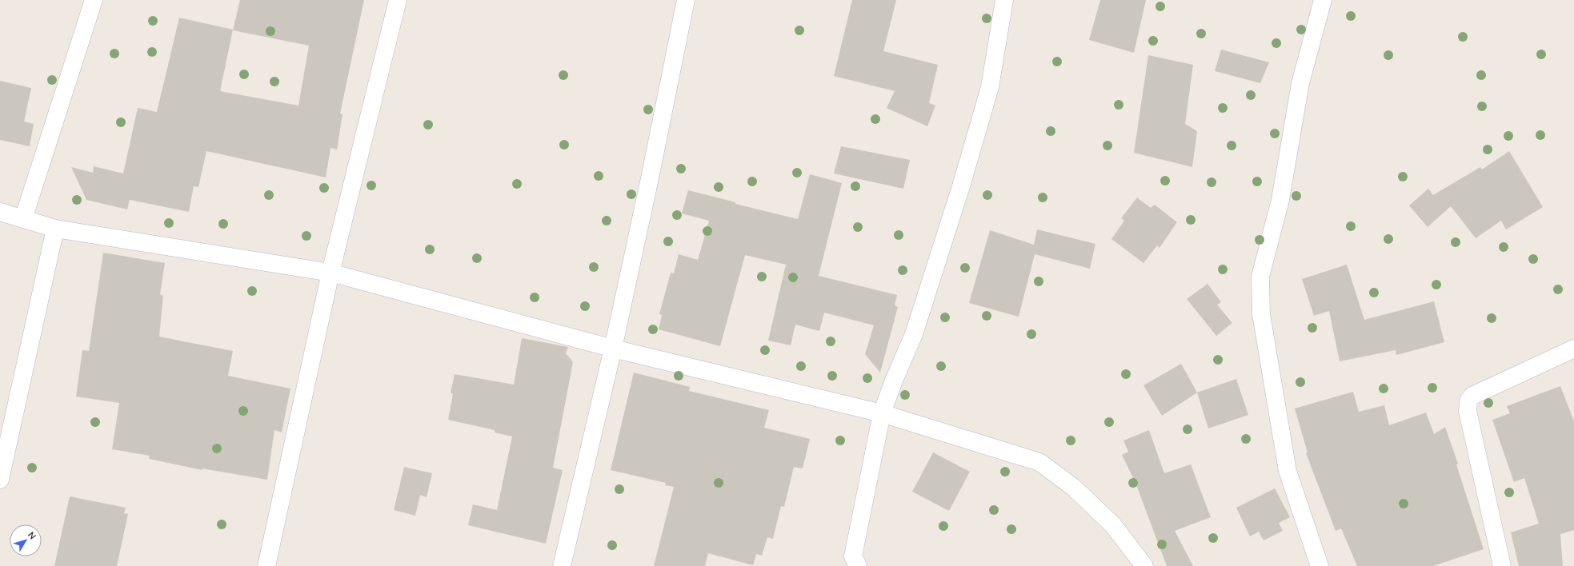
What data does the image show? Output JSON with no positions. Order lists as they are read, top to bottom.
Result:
{
  "north": "top right"
}
